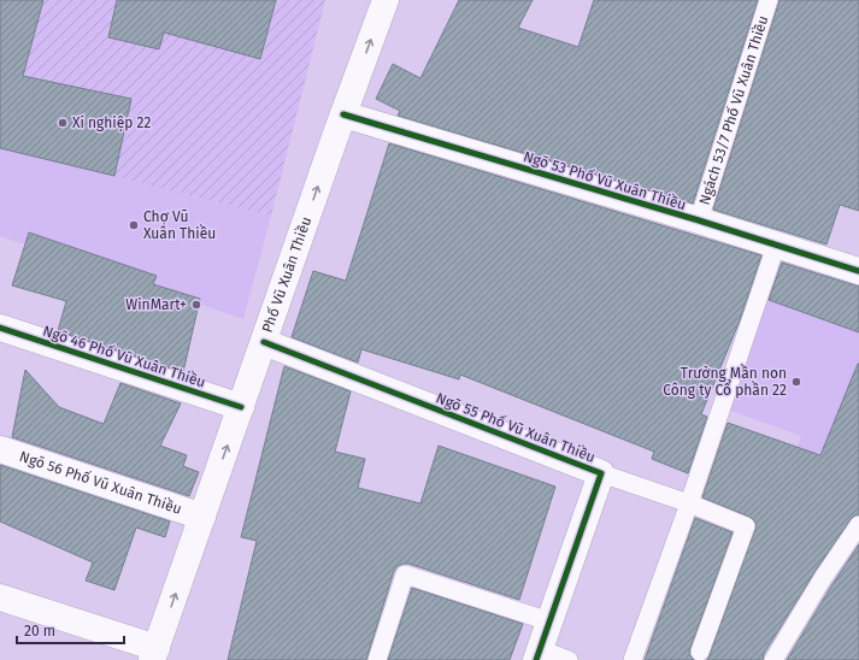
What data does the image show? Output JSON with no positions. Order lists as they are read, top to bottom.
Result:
{
  "streets": {
    "street": [
      "Ngõ 53 Phố Vũ Xuân Thiều",
      "Phố Vũ Xuân Thiều",
      "Ngõ 46 Phố Vũ Xuân Thiều",
      "Ngõ 55 Phố Vũ Xuân Thiều",
      "Ngõ 56 Phố Vũ Xuân Thiều"
    ],
    "lane": ["Ngách 53/7 Phố Vũ Xuân Thiều"]
  },
  "crossings": [
    ["Ngách 53/7 Phố Vũ Xuân Thiều", "Ngõ 53 Phố Vũ Xuân Thiều"],
    ["Ngõ 53 Phố Vũ Xuân Thiều", "Phố Vũ Xuân Thiều"],
    ["Phố Vũ Xuân Thiều", "Ngõ 46 Phố Vũ Xuân Thiều"],
    ["Phố Vũ Xuân Thiều", "Ngõ 55 Phố Vũ Xuân Thiều"],
    ["Phố Vũ Xuân Thiều", "Ngõ 56 Phố Vũ Xuân Thiều"]
  ],
  "one_way": ["Phố Vũ Xuân Thiều"],
  "places": [
    "Xí nghiệp 22",
    "Chợ Vũ Xuân Thiều",
    "WinMart+",
    "Trường Mần non Công ty Cổ phần 22"
  ],
  "scale_bar": "20 m"
}
